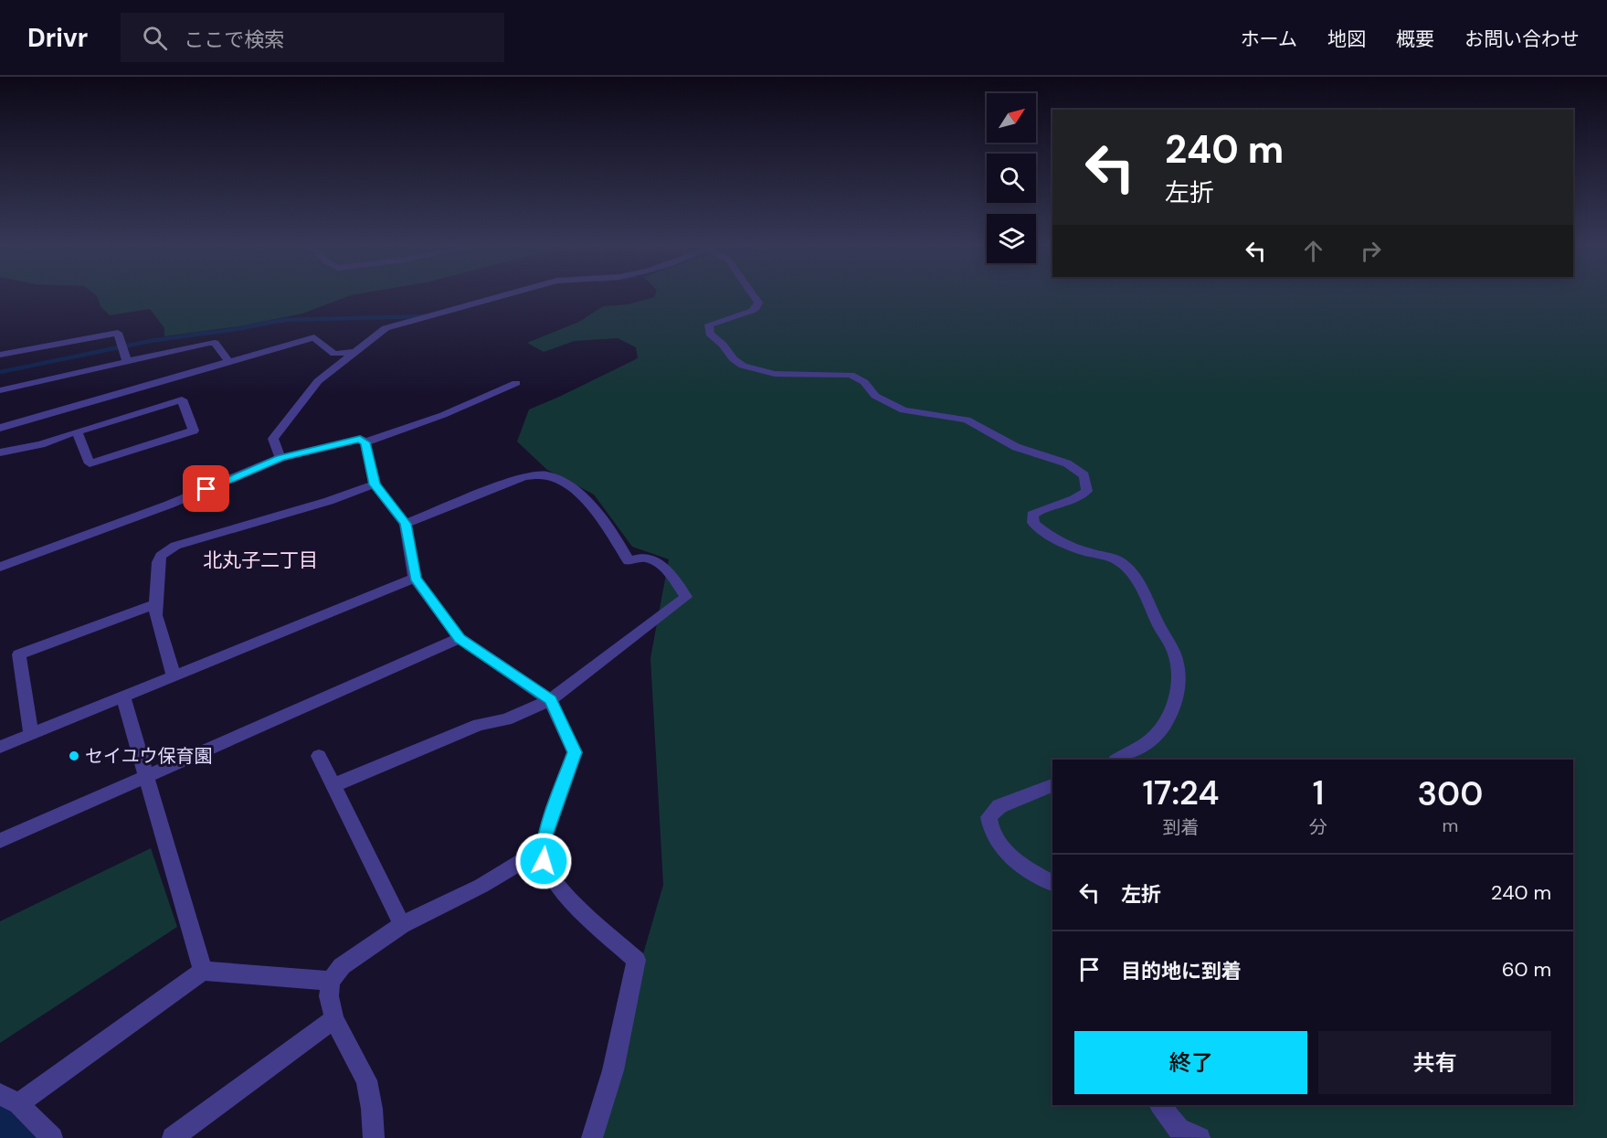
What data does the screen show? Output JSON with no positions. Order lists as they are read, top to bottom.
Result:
{
  "districts": ["北丸子二丁目"],
  "places": ["セイユウ保育園"],
  "north": "top right",
  "page": {
    "header": "Drivr",
    "search": "ここで検索",
    "nav": [
      "ホーム",
      "地図",
      "概要",
      "お問い合わせ"
    ],
    "turn": ["240 m", "左折"],
    "eta": [
      "17:24",
      "到着",
      "1",
      "分",
      "300",
      "m"
    ],
    "list": [
      {
        "name": "左折",
        "value": "240 m"
      },
      {
        "name": "目的地に到着",
        "value": "60 m"
      }
    ],
    "buttons": ["終了", "共有"]
  }
}
